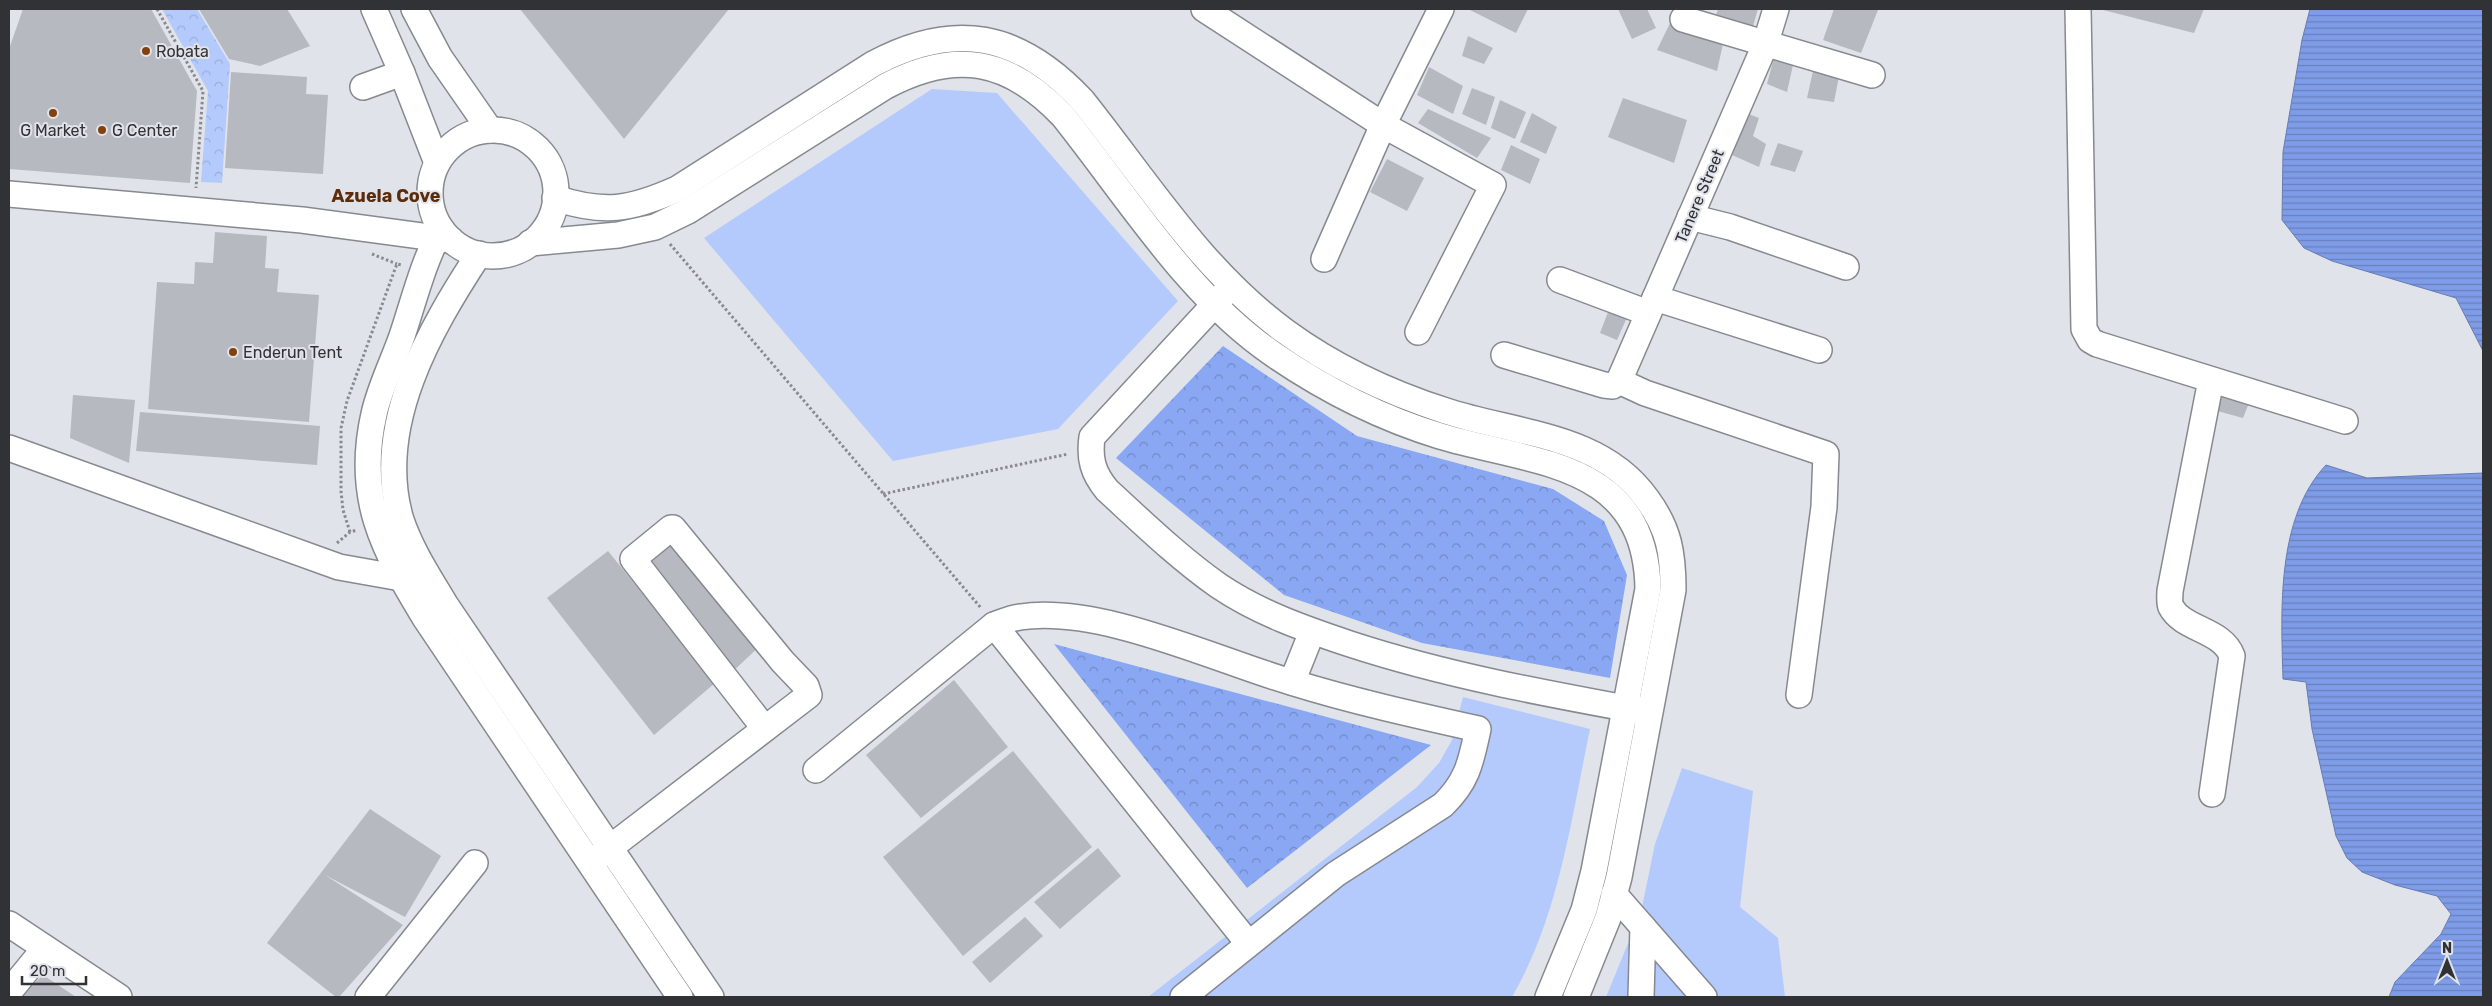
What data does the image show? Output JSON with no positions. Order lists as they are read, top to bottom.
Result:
{
  "streets": {
    "street": ["Tanere Street"]
  },
  "districts": ["Azuela Cove"],
  "places": [
    "Robata",
    "G Market",
    "G Center",
    "Enderun Tent"
  ],
  "scale_bar": "20 m",
  "north": "top"
}
